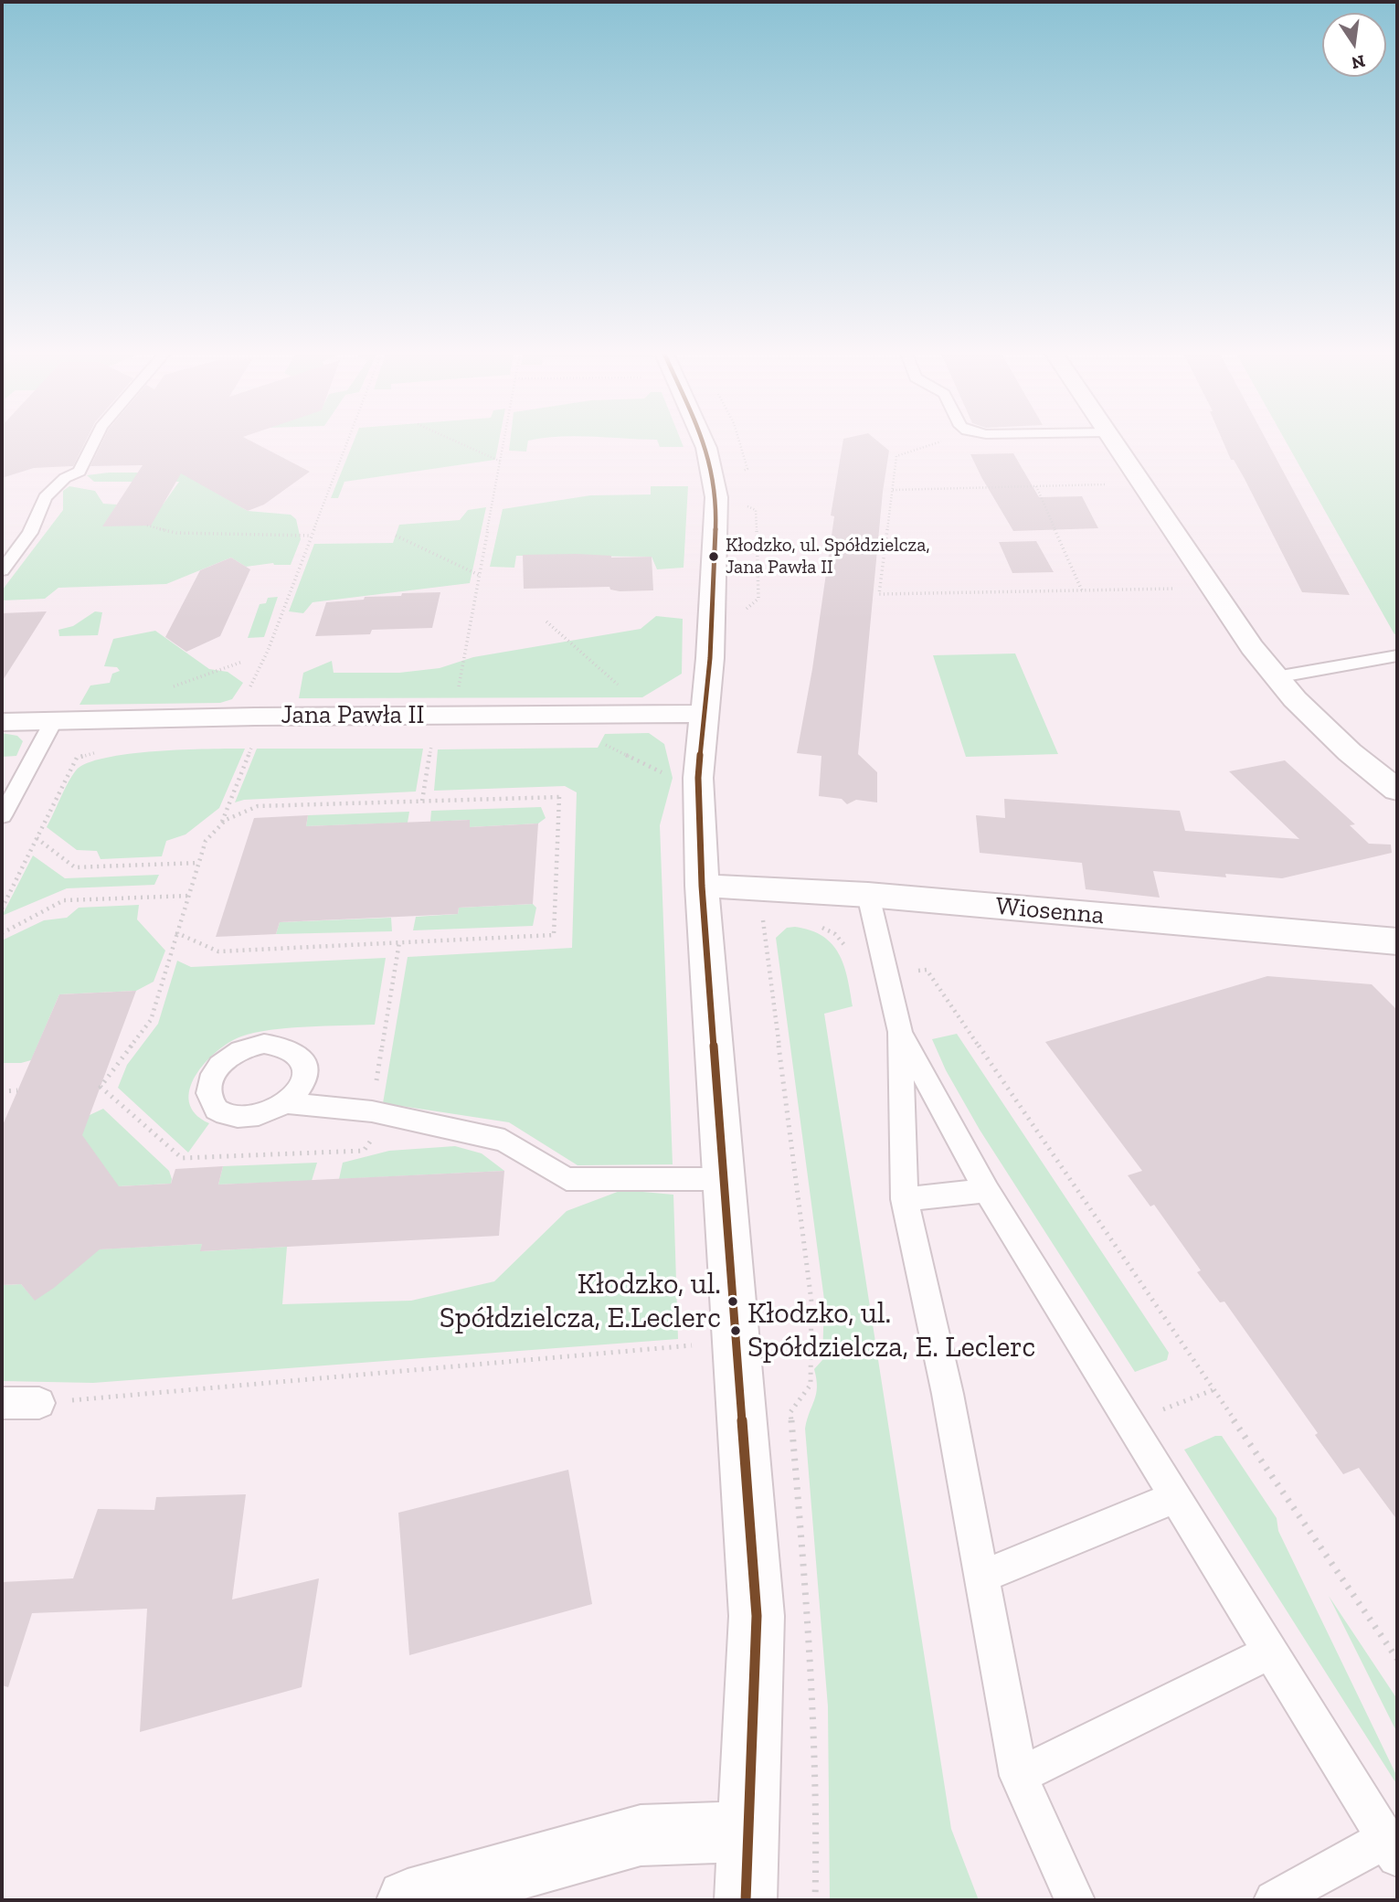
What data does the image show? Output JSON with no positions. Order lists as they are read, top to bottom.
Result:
{
  "streets": {
    "street": ["Jana Pawła II", "Wiosenna"]
  },
  "places": ["Kłodzko, ul. Spółdzielcza, Jana Pawła II", "Kłodzko, ul. Spółdzielcza, E.Leclerc", "Kłodzko, ul. Spółdzielcza, E. Leclerc"],
  "north": "bottom"
}
